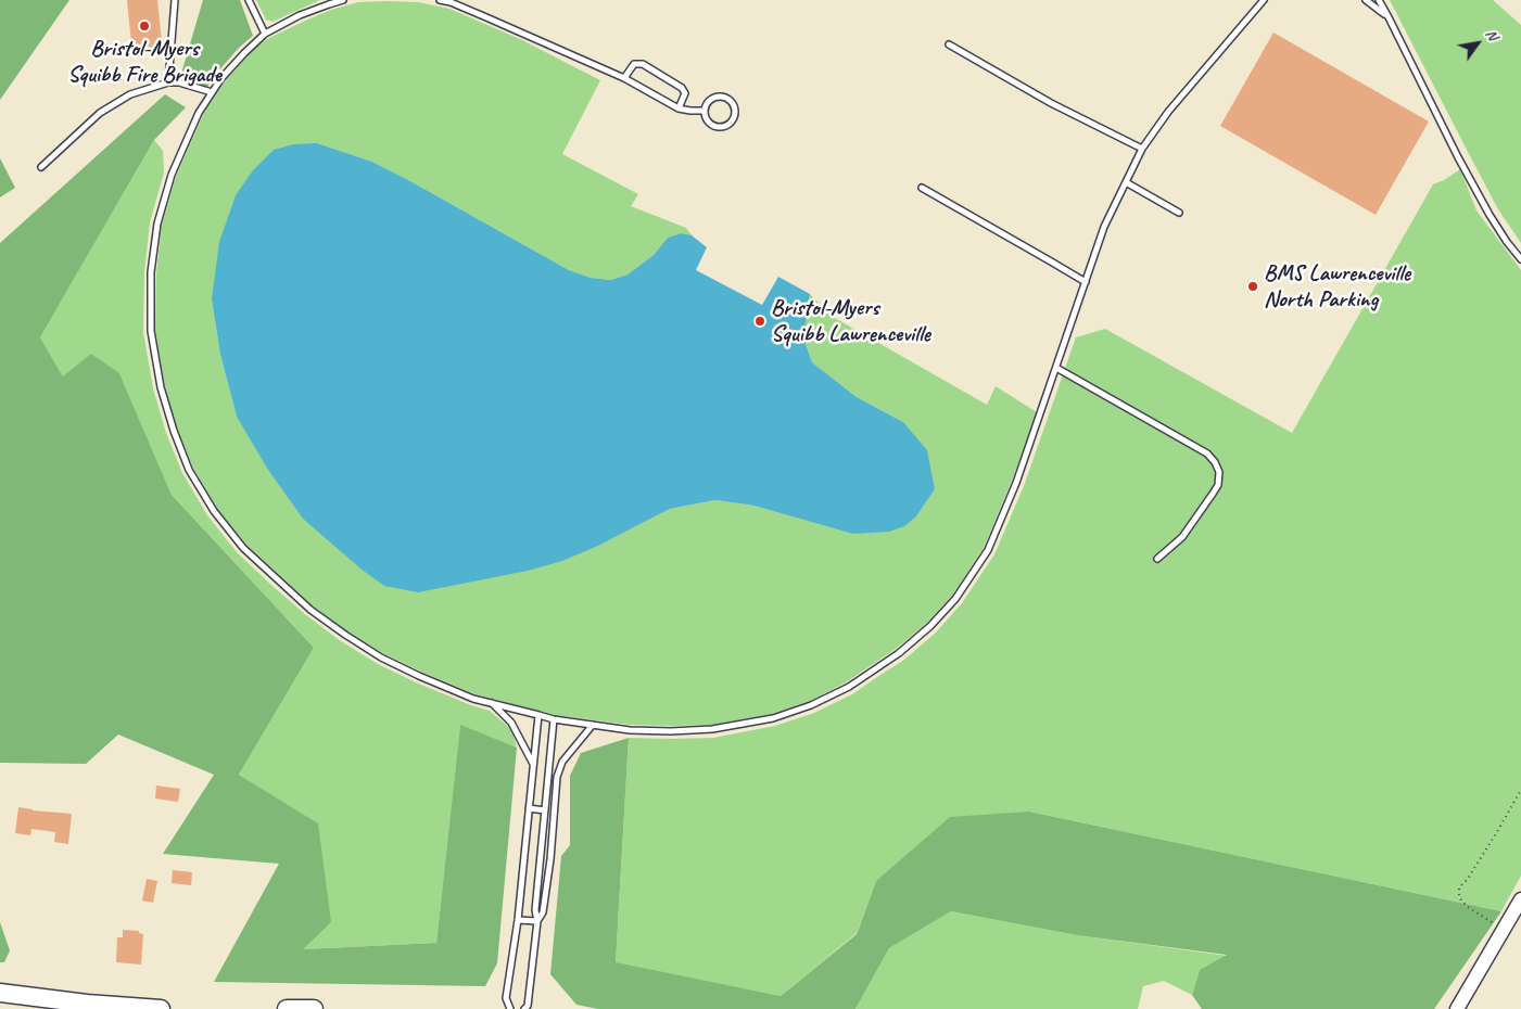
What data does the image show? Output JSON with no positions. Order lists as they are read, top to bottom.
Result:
{
  "places": ["Bristol-Myers Squibb Fire Brigade", "BMS Lawrenceville North Parking", "Bristol-Myers Squibb Lawrenceville"],
  "north": "top right"
}
